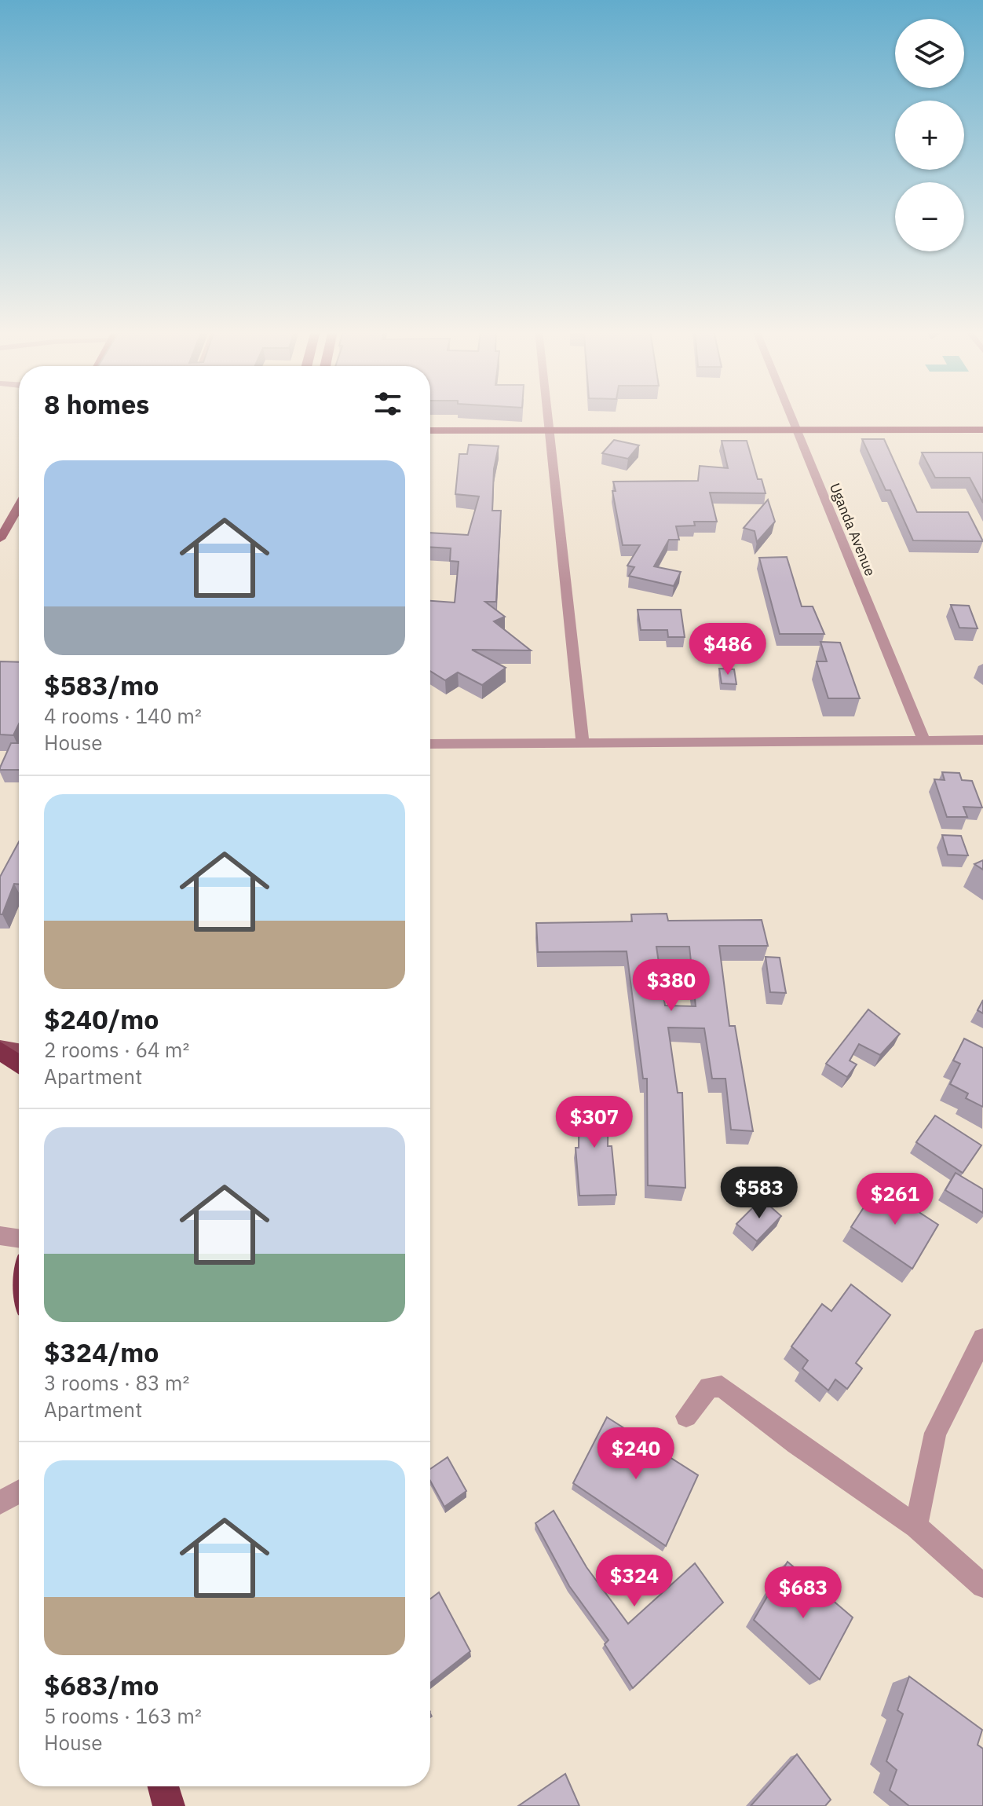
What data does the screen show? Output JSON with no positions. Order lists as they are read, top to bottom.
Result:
{
  "streets": {
    "street": ["Uganda Avenue"]
  },
  "page": {
    "map_buttons": ["+", "−"],
    "heading": "8 homes",
    "list": [
      {
        "name": "$583/mo",
        "note": "4 rooms · 140 m² · House"
      },
      {
        "name": "$240/mo",
        "note": "2 rooms · 64 m² · Apartment"
      },
      {
        "name": "$324/mo",
        "note": "3 rooms · 83 m² · Apartment"
      },
      {
        "name": "$683/mo",
        "note": "5 rooms · 163 m² · House"
      }
    ],
    "price": [
      "$486",
      "$380",
      "$307",
      "$583",
      "$261",
      "$240",
      "$324",
      "$683"
    ]
  }
}
